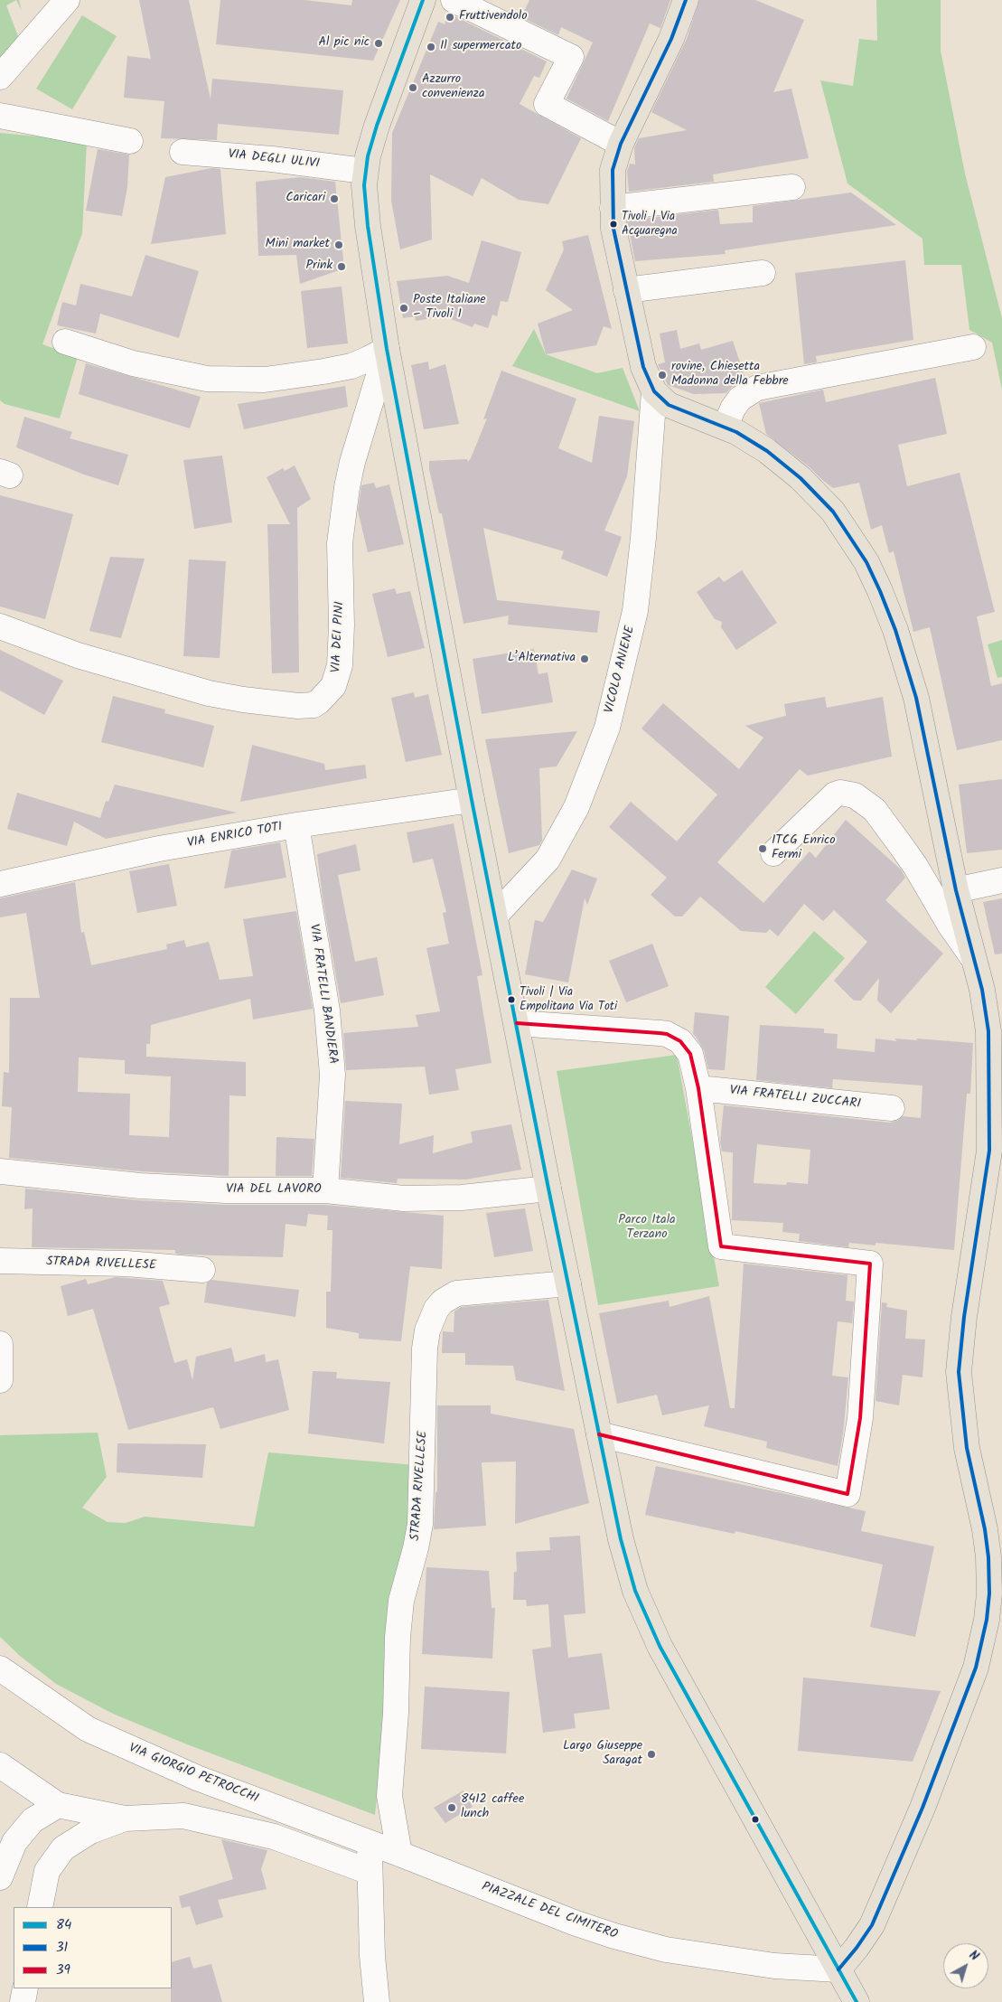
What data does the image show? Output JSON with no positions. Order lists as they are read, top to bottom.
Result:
{
  "streets": {
    "street": [
      "VIA DEGLI ULIVI",
      "VIA DEI PINI",
      "VICOLO ANIENE",
      "VIA ENRICO TOTI",
      "VIA FRATELLI BANDIERA",
      "VIA FRATELLI ZUCCARI",
      "VIA DEL LAVORO",
      "STRADA RIVELLESE",
      "VIA GIORGIO PETROCCHI",
      "PIAZZALE DEL CIMITERO"
    ]
  },
  "crossings": [
    ["VIA ENRICO TOTI", "VIA FRATELLI BANDIERA"],
    ["VIA FRATELLI BANDIERA", "VIA DEL LAVORO"],
    ["STRADA RIVELLESE", "VIA GIORGIO PETROCCHI"],
    ["STRADA RIVELLESE", "PIAZZALE DEL CIMITERO"],
    ["VIA GIORGIO PETROCCHI", "PIAZZALE DEL CIMITERO"]
  ],
  "parks": ["Parco Itala Terzano"],
  "places": [
    "Fruttivendolo",
    "Al pic nic",
    "Il supermercato",
    "Azzurro convenienza",
    "Caricari",
    "Tivoli | Via Acquaregna",
    "Mini market",
    "Prink",
    "Poste Italiane – Tivoli 1",
    "rovine, Chiesetta Madonna della Febbre",
    "L’Alternativa",
    "ITCG Enrico Fermi",
    "Tivoli | Via Empolitana Via Toti",
    "Largo Giuseppe Saragat",
    "8412 caffee lunch"
  ],
  "lines": ["transit line 84", "transit line 31", "transit line 39"],
  "legend": ["84", "31", "39"],
  "north": "top right"
}
